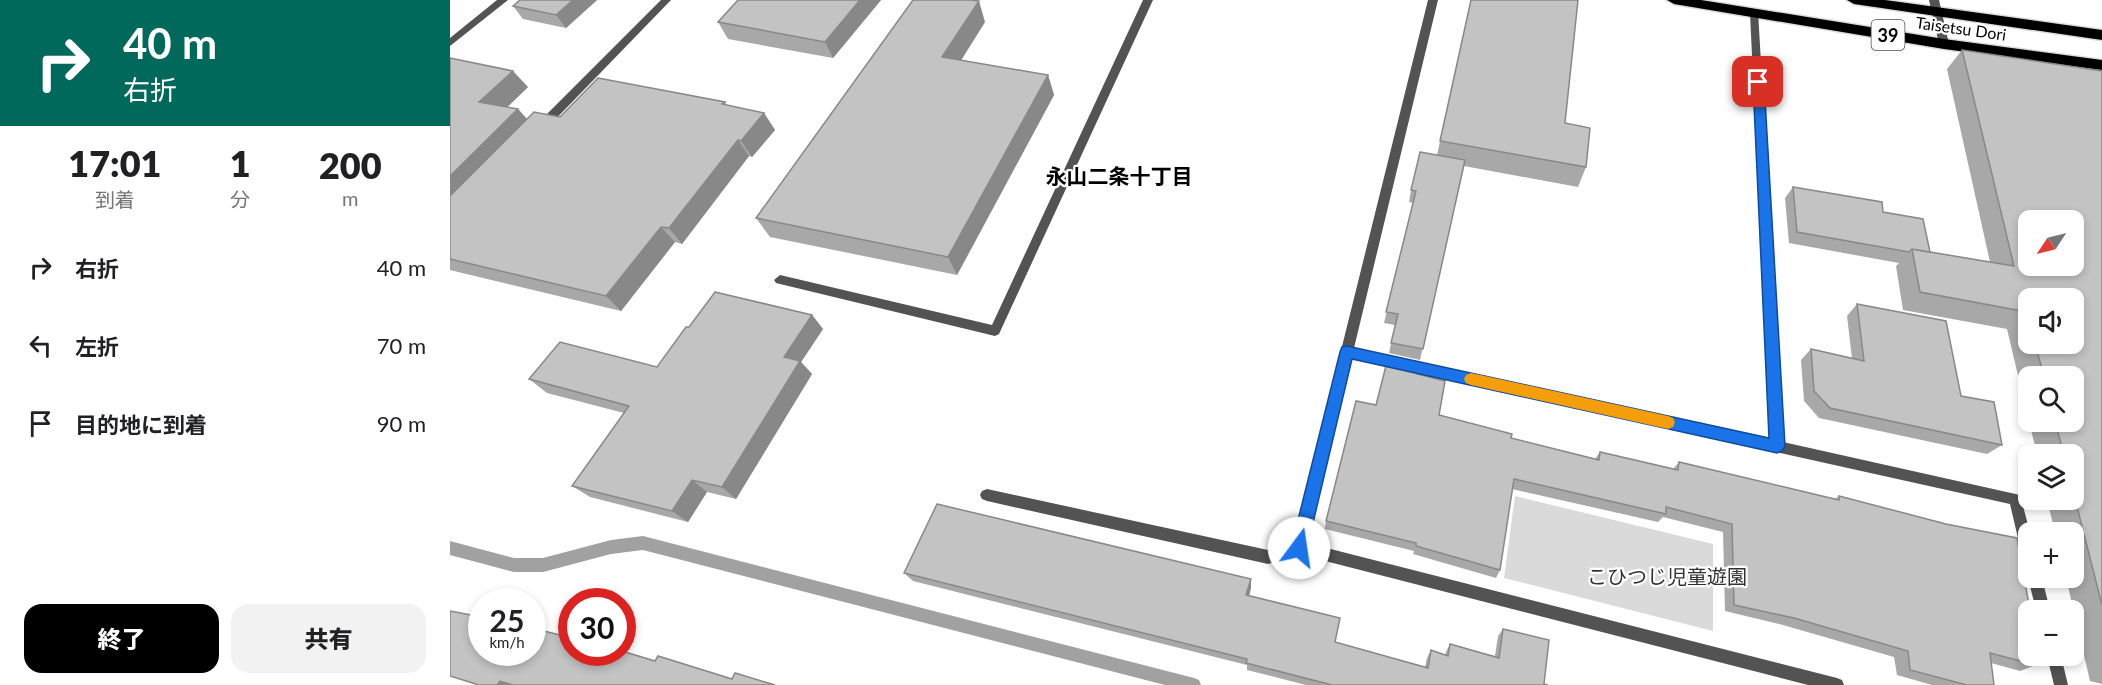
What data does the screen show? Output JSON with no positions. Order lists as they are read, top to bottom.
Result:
{
  "streets": {
    "highway": ["Taisetsu Dori", "39"]
  },
  "districts": ["永山二条十丁目"],
  "parks": ["こひつじ児童遊園"],
  "north": "bottom left",
  "page": {
    "turn": ["40 m", "右折"],
    "eta": [
      "17:01",
      "到着",
      "1",
      "分",
      "200",
      "m"
    ],
    "map_buttons": ["+", "−"],
    "list": [
      {
        "name": "右折",
        "value": "40 m"
      },
      {
        "name": "左折",
        "value": "70 m"
      },
      {
        "name": "目的地に到着",
        "value": "90 m"
      }
    ],
    "speed": "25 km/h",
    "limit": "30",
    "buttons": ["終了", "共有"]
  }
}
